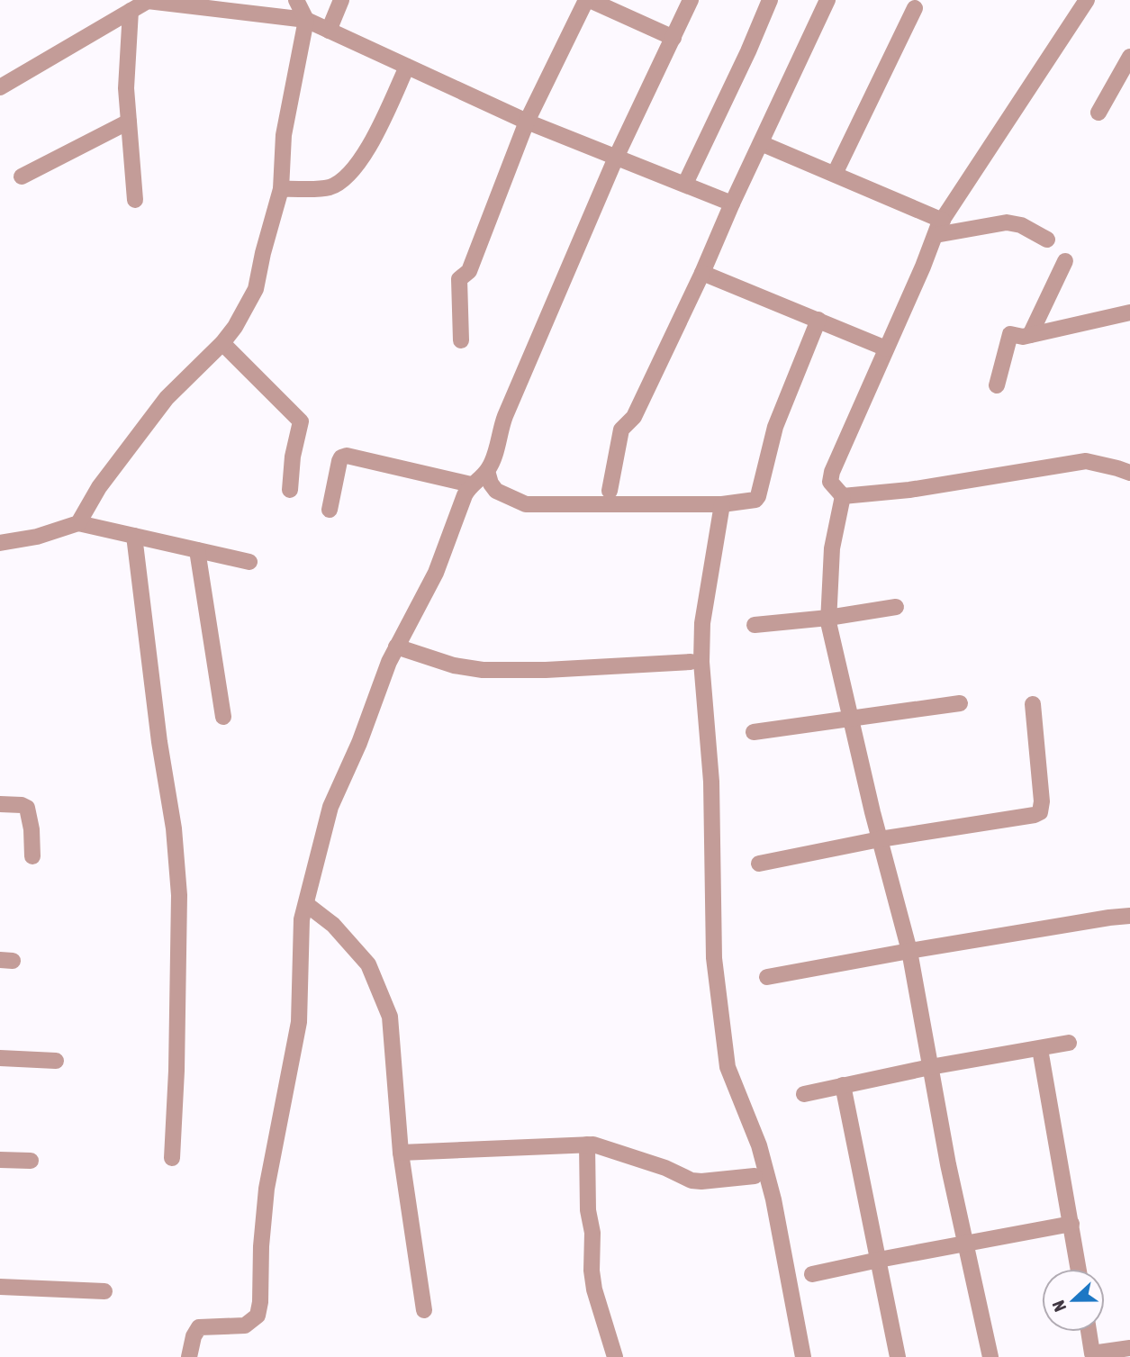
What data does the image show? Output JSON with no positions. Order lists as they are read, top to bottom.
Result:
{
  "north": "left"
}
